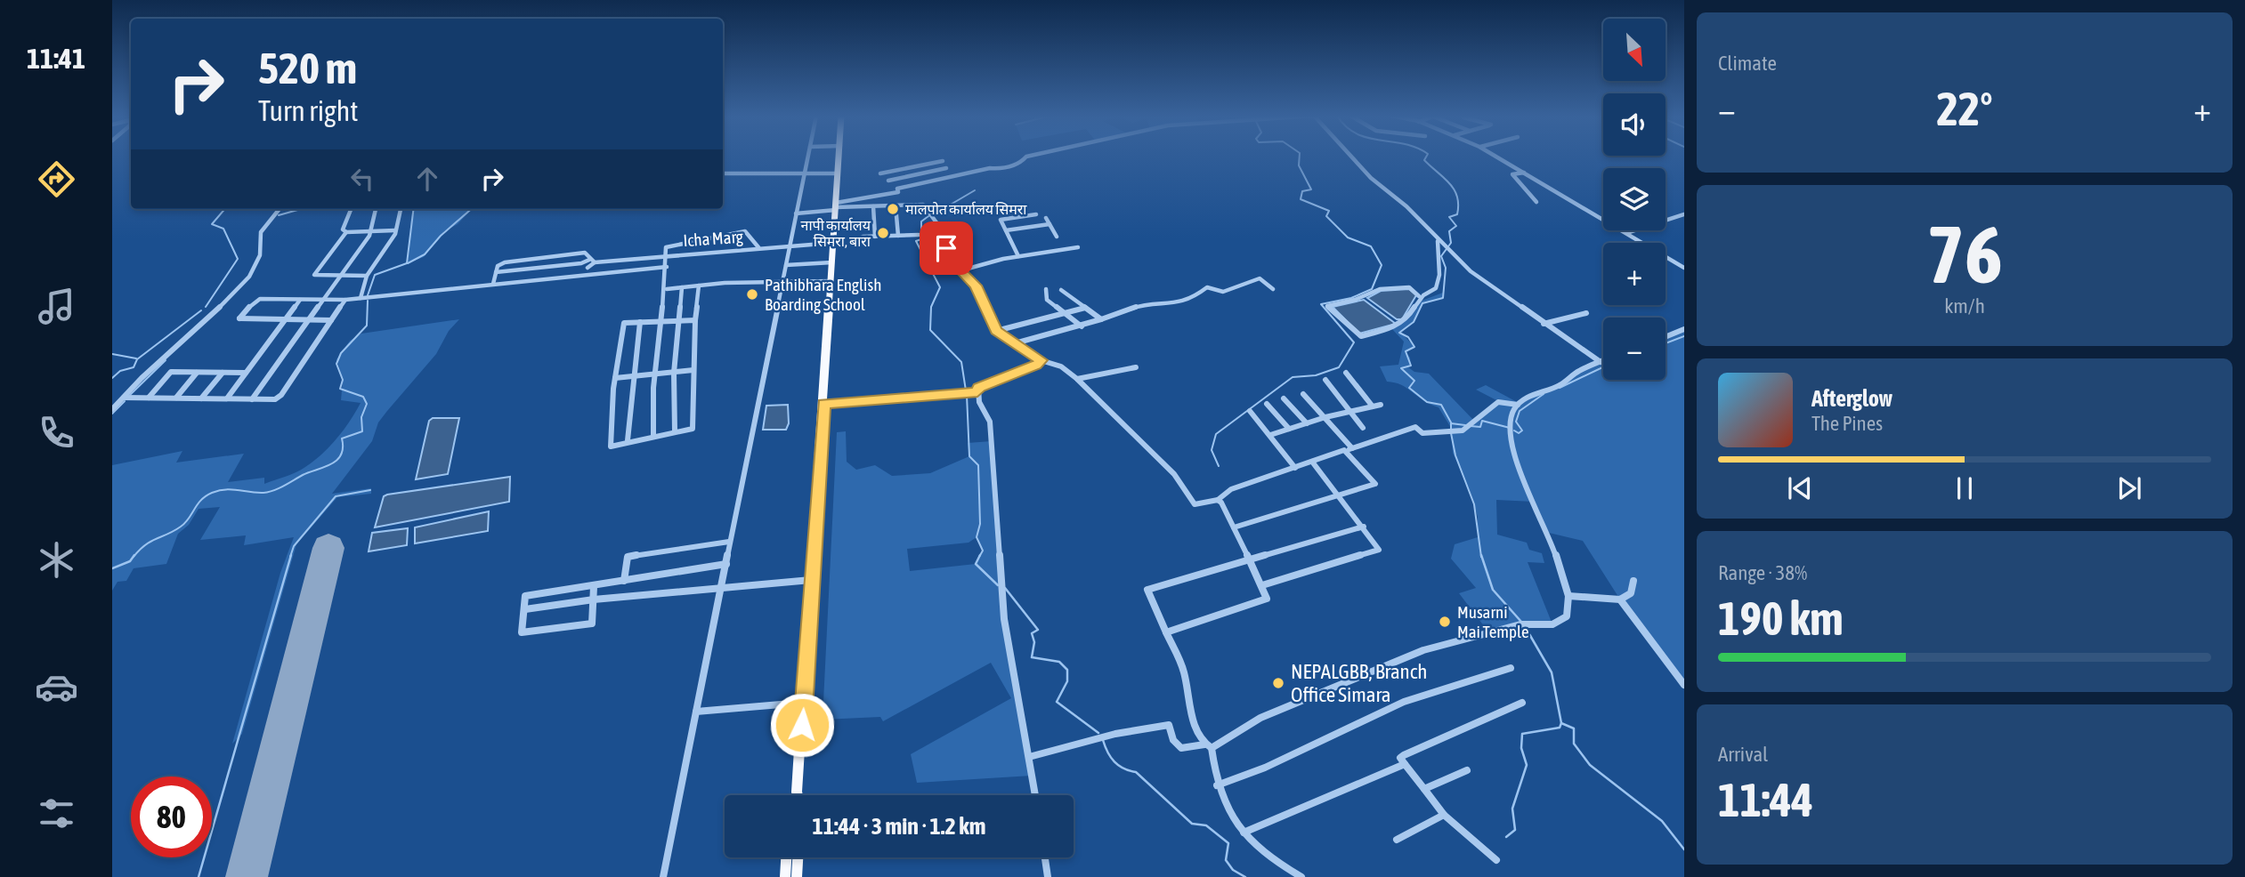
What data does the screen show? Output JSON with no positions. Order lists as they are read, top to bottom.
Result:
{
  "streets": {
    "street": ["Icha Marg"]
  },
  "places": [
    "मालपोत कार्यालय सिमरा",
    "नापी कार्यालय सिमरा, बारा",
    "Pathibhara English Boarding School",
    "Musarni Mai Temple",
    "NEPALGBB, Branch Office Simara"
  ],
  "north": "bottom right",
  "page": {
    "tabs": "11:41",
    "tile": [
      "Climate",
      ["76", "km/h"],
      ["Range · 38%", "190 km"],
      ["Arrival", "11:44"]
    ],
    "map_buttons": ["+", "−"],
    "turn": ["520 m", "Turn right"],
    "heat": ["−", "22°", "+"],
    "song": ["Afterglow", "The Pines"],
    "limit": "80",
    "trip": "11:44 · 3 min · 1.2 km"
  }
}
